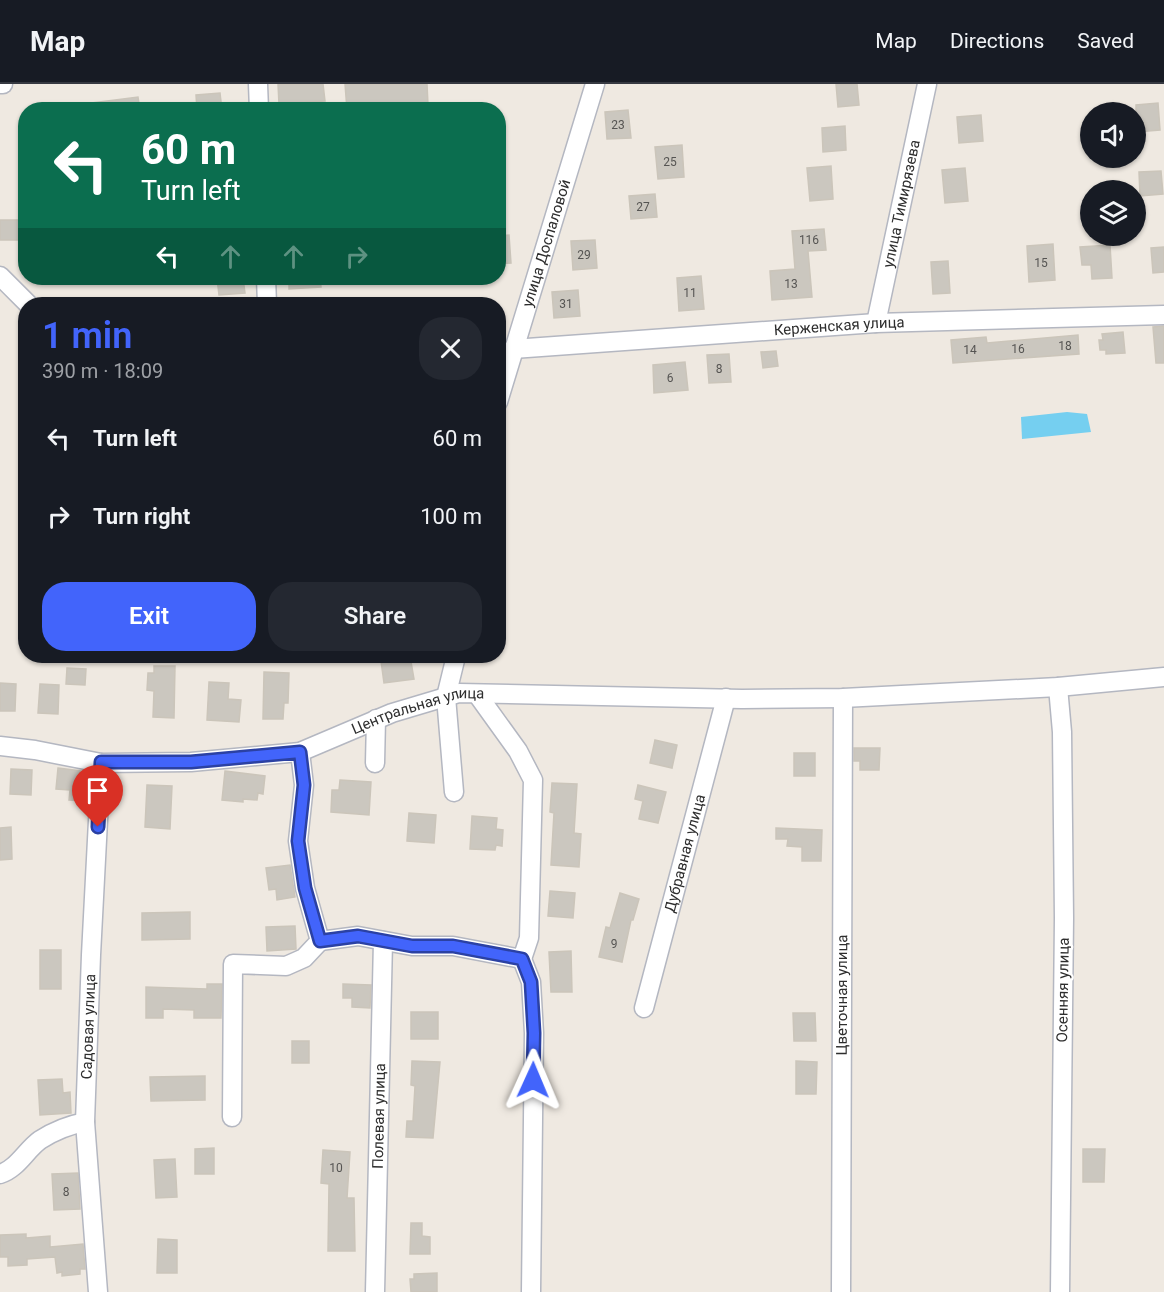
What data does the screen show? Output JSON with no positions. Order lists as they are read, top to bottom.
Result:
{
  "streets": {
    "street": [
      "улица Тимирязева",
      "улица Доспаловой",
      "Керженская улица",
      "Центральная улица",
      "Дубравная улица",
      "Осенняя улица",
      "Цветочная улица",
      "Садовая улица",
      "Полевая улица"
    ]
  },
  "crossings": [
    ["улица Тимирязева", "Керженская улица"],
    ["улица Доспаловой", "Керженская улица"],
    ["Центральная улица", "Дубравная улица"],
    ["Центральная улица", "Осенняя улица"],
    ["Центральная улица", "Цветочная улица"],
    ["Центральная улица", "Садовая улица"]
  ],
  "house_numbers": [
    "23",
    "25",
    "27",
    "116",
    "29",
    "15",
    "13",
    "11",
    "31",
    "18",
    "16",
    "14",
    "8",
    "6",
    "9",
    "10",
    "8"
  ],
  "page": {
    "header": "Map",
    "nav": ["Map", "Directions", "Saved"],
    "turn": ["60 m", "Turn left"],
    "heading": ["1 min", "390 m · 18:09"],
    "list": [
      {
        "name": "Turn left",
        "value": "60 m"
      },
      {
        "name": "Turn right",
        "value": "100 m"
      }
    ],
    "buttons": ["Exit", "Share"]
  }
}
